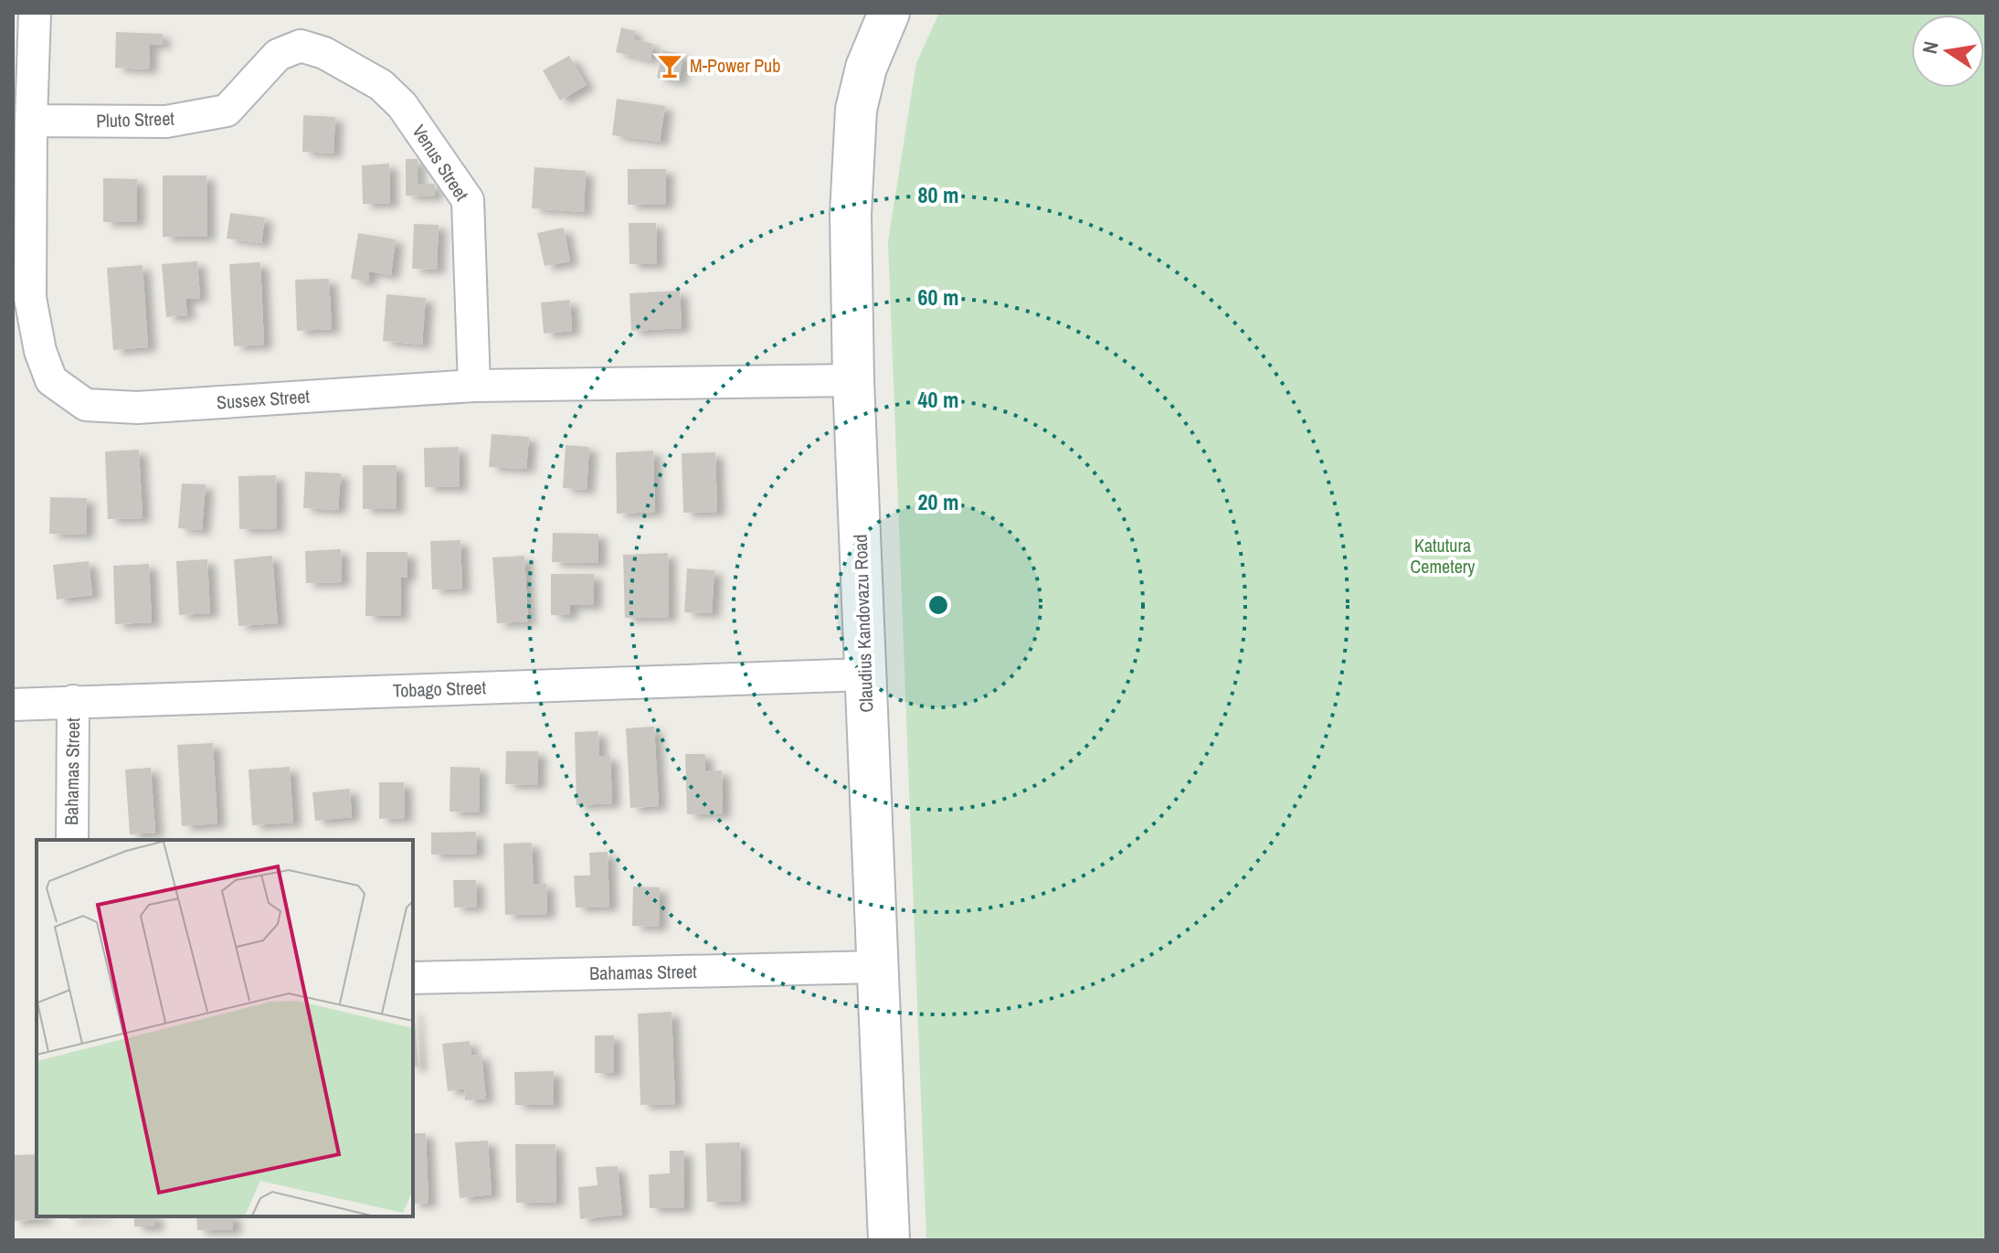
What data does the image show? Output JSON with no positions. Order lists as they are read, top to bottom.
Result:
{
  "streets": {
    "street": [
      "Pluto Street",
      "Venus Street",
      "Sussex Street",
      "Claudius Kandovazu Road",
      "Tobago Street",
      "Bahamas Street"
    ]
  },
  "crossings": [
    ["Pluto Street", "Venus Street"],
    ["Pluto Street", "Sussex Street"],
    ["Venus Street", "Sussex Street"],
    ["Sussex Street", "Claudius Kandovazu Road"],
    ["Claudius Kandovazu Road", "Tobago Street"],
    ["Claudius Kandovazu Road", "Bahamas Street"],
    ["Tobago Street", "Bahamas Street"]
  ],
  "parks": ["Katutura Cemetery"],
  "places": {
    "bar": ["M-Power Pub"]
  },
  "north": "left",
  "rings": [
    "80 m",
    "60 m",
    "40 m",
    "20 m"
  ]
}
